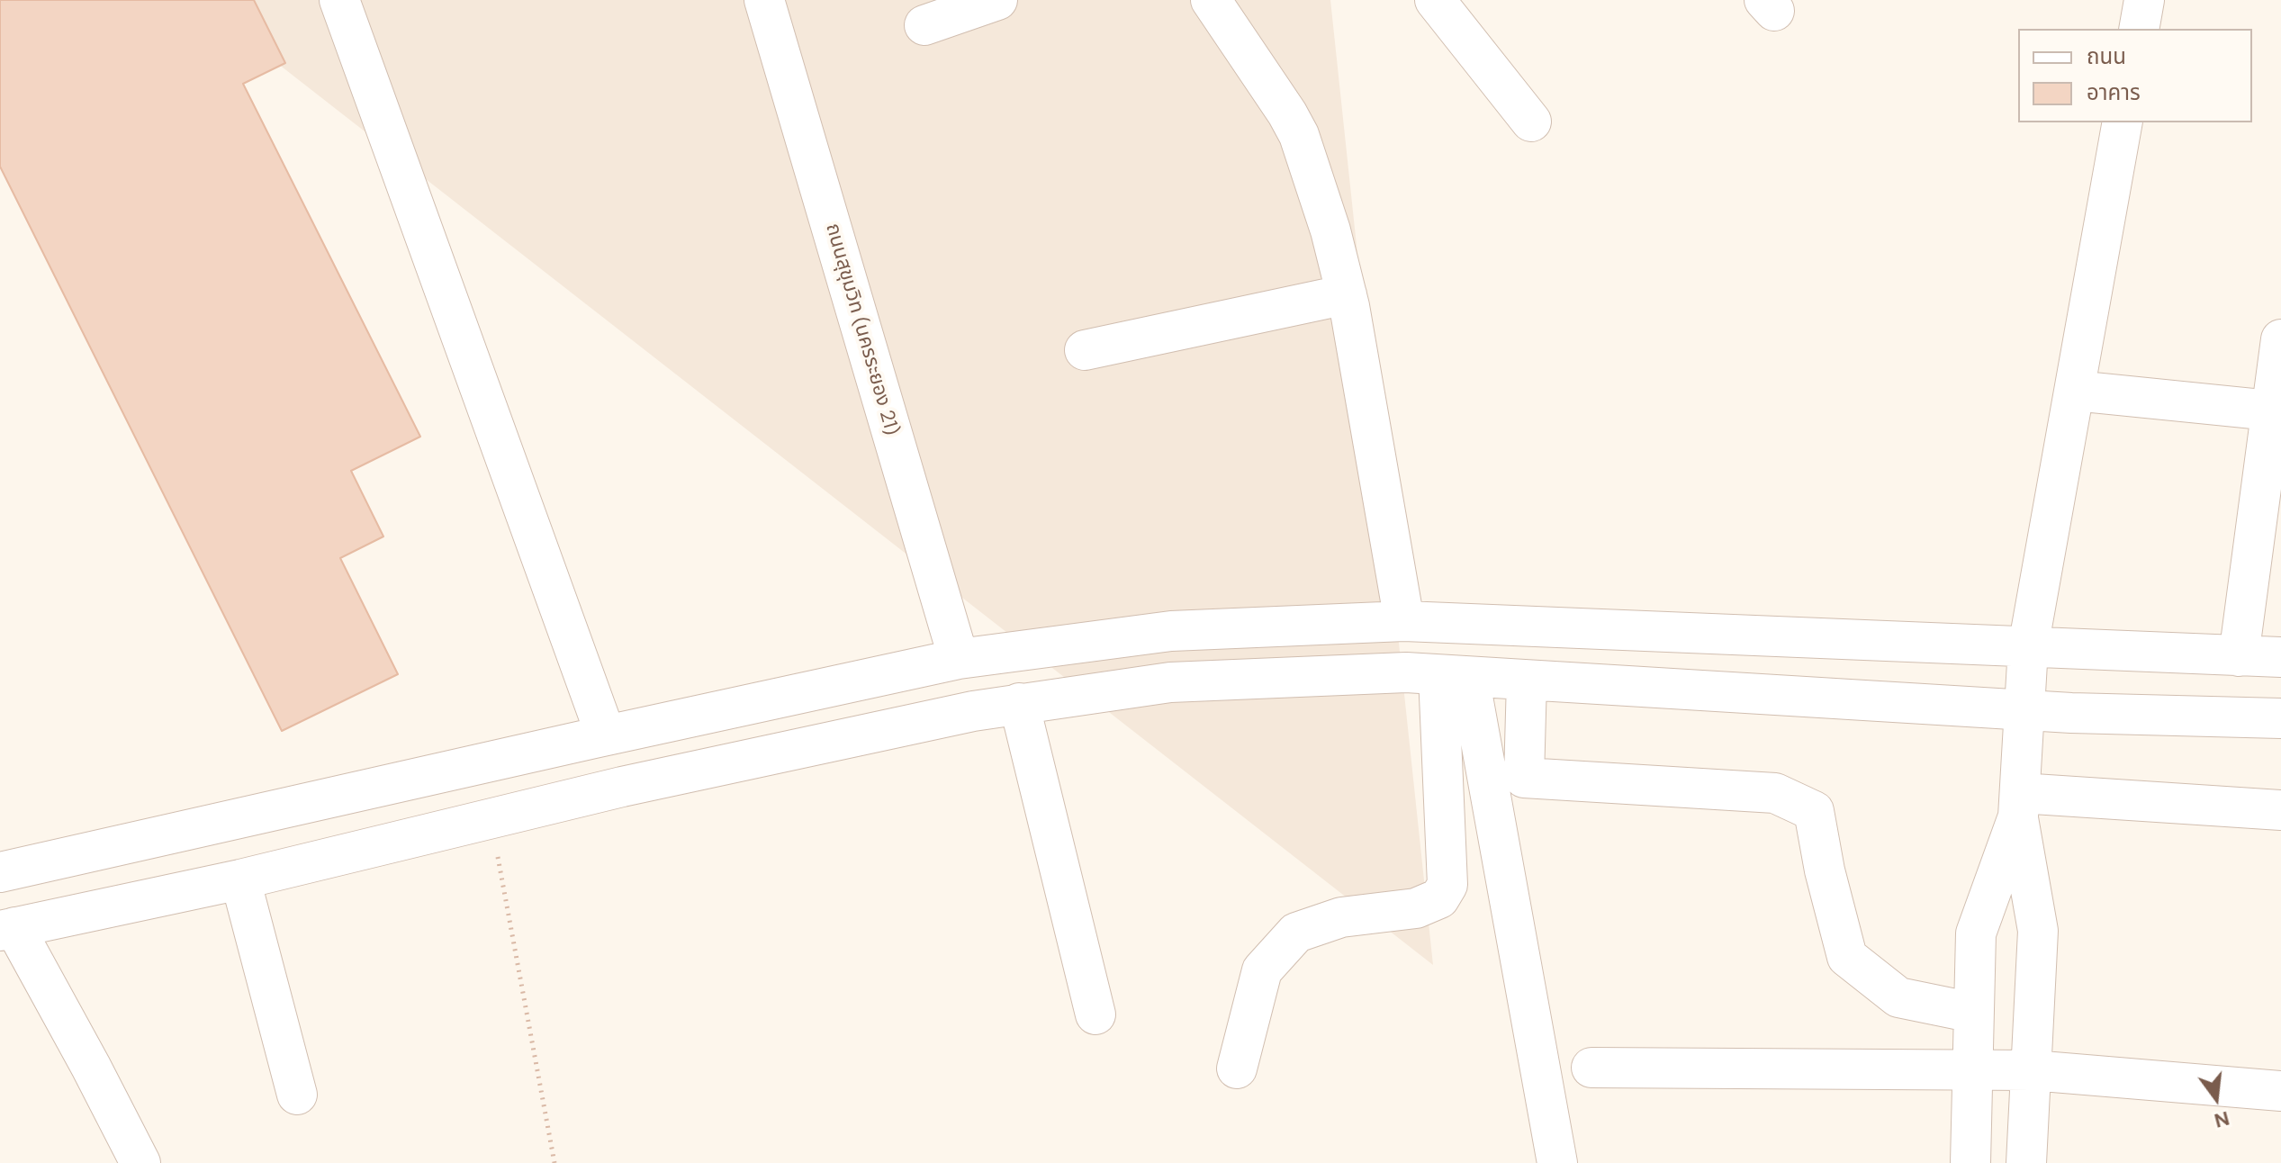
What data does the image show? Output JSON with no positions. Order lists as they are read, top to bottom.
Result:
{
  "streets": {
    "street": ["ถนนสุขุมวิท (นครระยอง 21)"]
  },
  "legend": ["ถนน", "อาคาร"],
  "north": "bottom"
}
